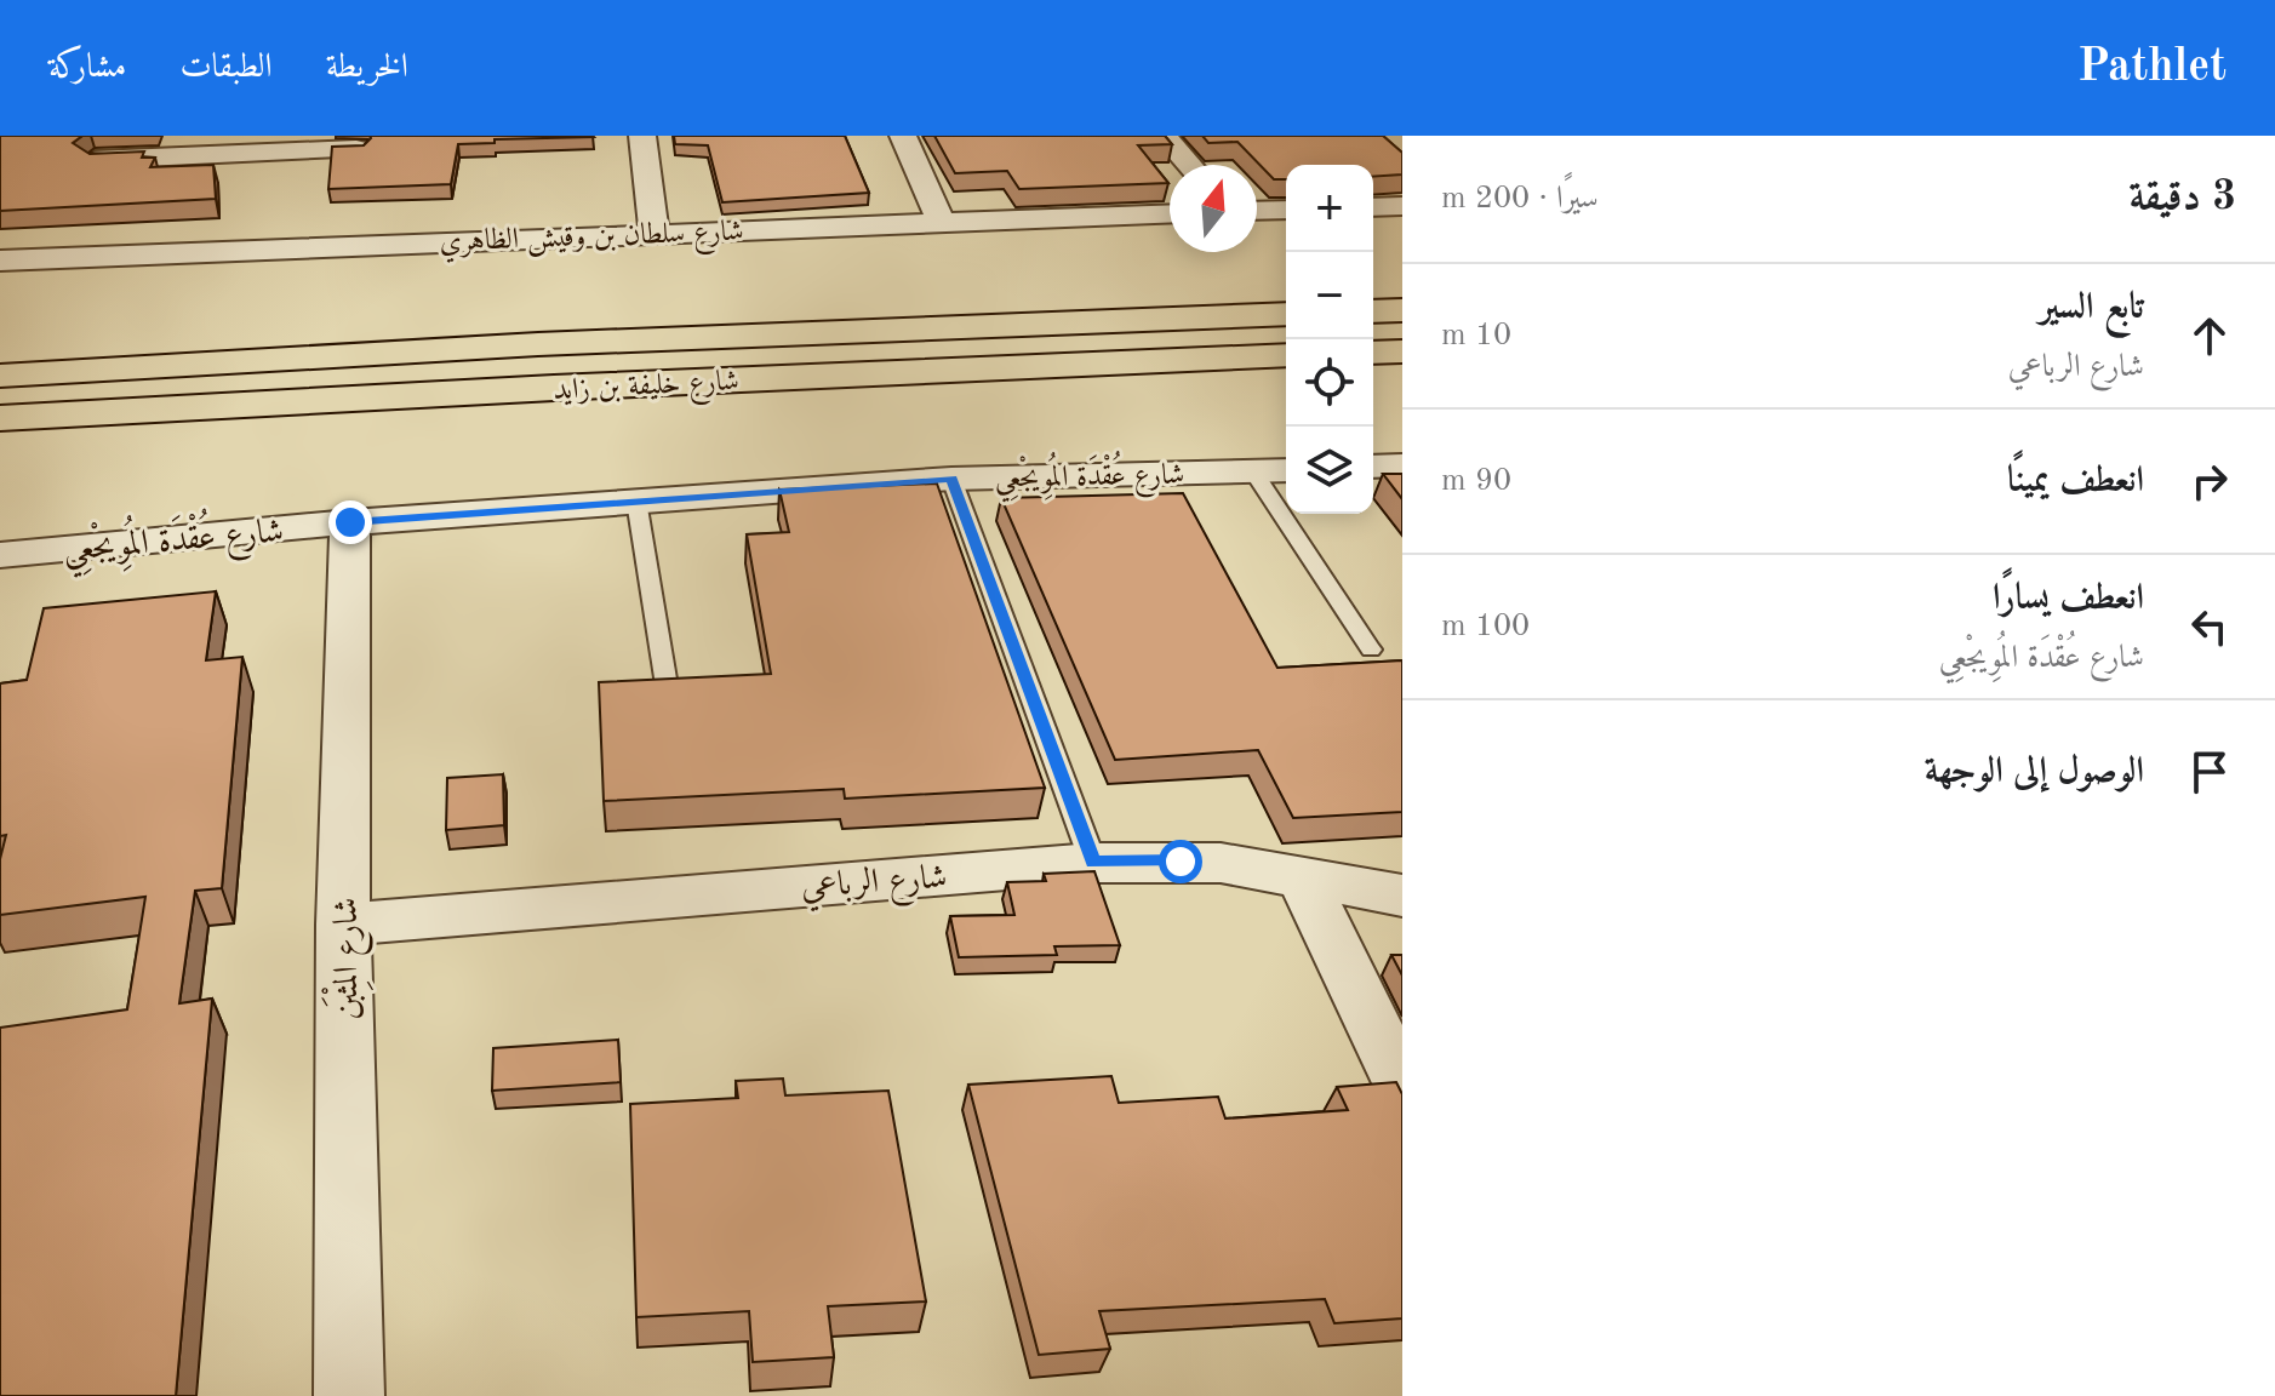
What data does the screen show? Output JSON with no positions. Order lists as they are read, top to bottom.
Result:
{
  "streets": {
    "highway": ["شارع خليفة بن زايد"],
    "street": [
      "شارع سلطان بن وقيش الظاهري",
      "شارع عُقْدَة المُوِيجْعِي",
      "شارع الرباعي",
      "شارع المِثْبَن"
    ]
  },
  "crossings": [
    ["شارع عُقْدَة المُوِيجْعِي", "شارع المِثْبَن"],
    ["شارع الرباعي", "شارع المِثْبَن"]
  ],
  "north": "top",
  "page": {
    "header": "Pathlet",
    "nav": ["الخريطة", "الطبقات", "مشاركة"],
    "heading": ["3 دقيقة", "سيرًا · 200 m"],
    "map_buttons": ["+", "−"],
    "list": [
      ["تابع السير", "شارع الرباعي", "10 m"],
      ["انعطف يمينًا", "90 m"],
      ["انعطف يسارًا", "شارع عُقْدَة المُوِيجْعِي", "100 m"],
      "الوصول إلى الوجهة"
    ]
  }
}
